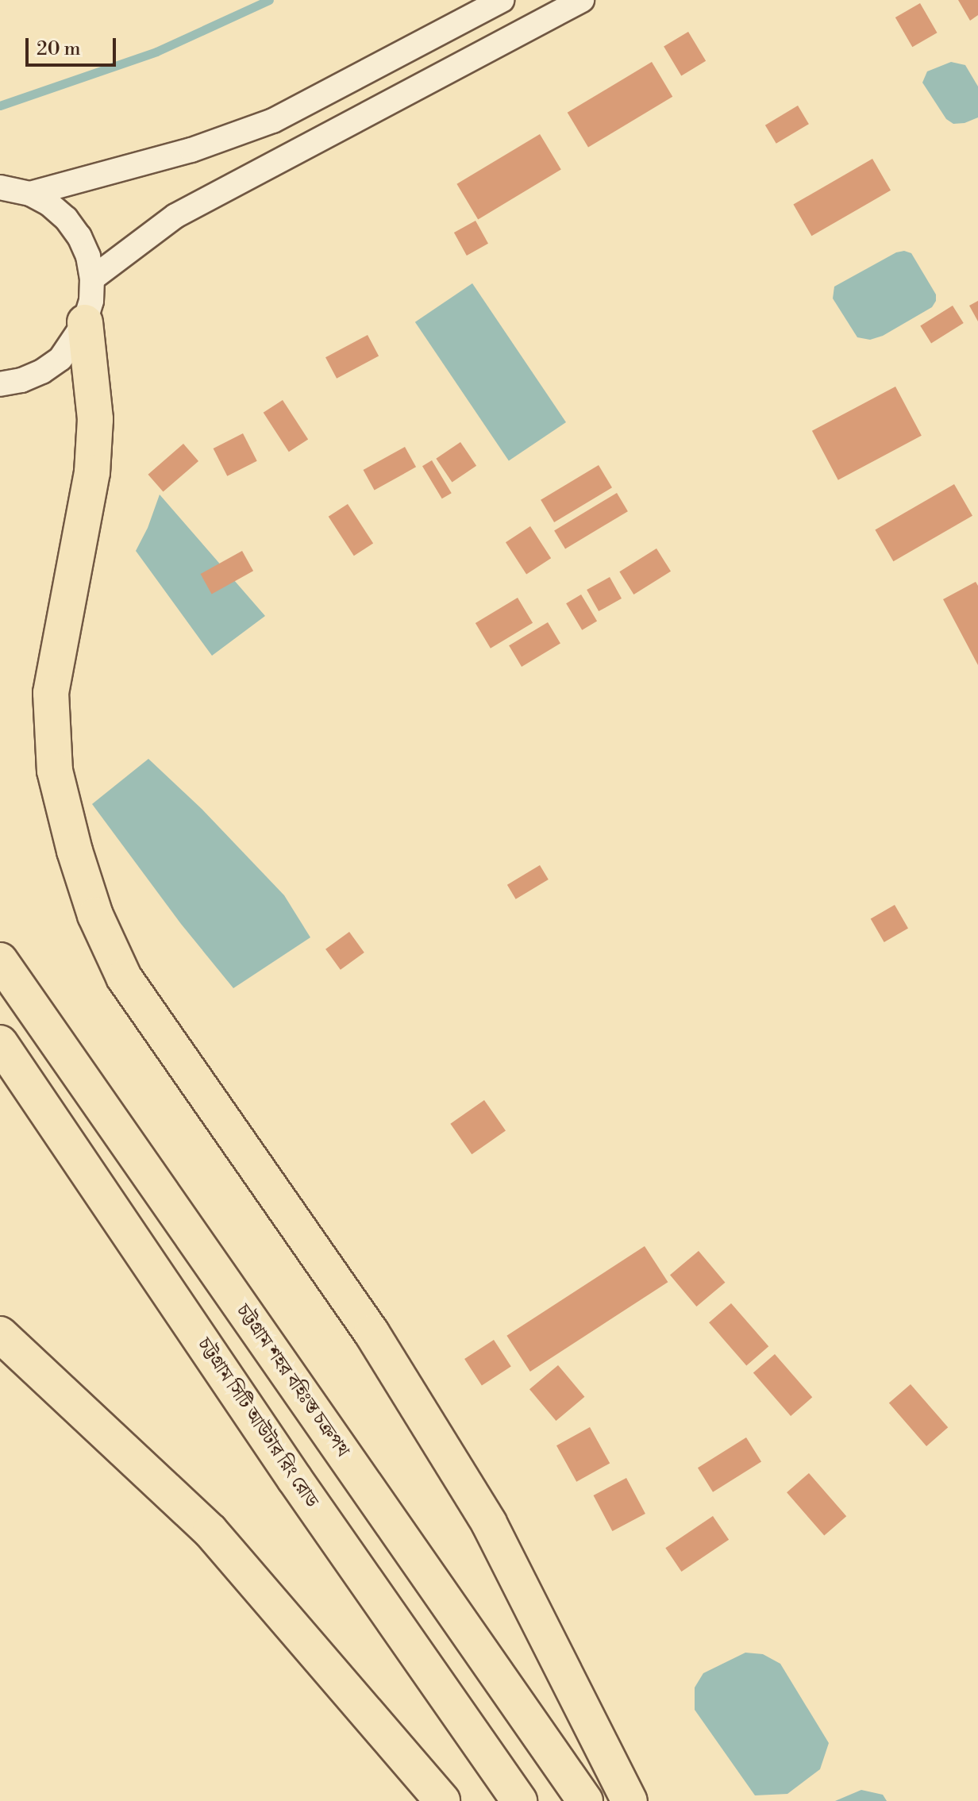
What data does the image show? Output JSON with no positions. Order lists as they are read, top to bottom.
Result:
{
  "streets": {
    "main road": ["চট্টগ্রাম শহর বহিঃস্ত চক্রপথ", "চট্টগ্রাম সিটি আউটার রিং রোড"]
  },
  "scale_bar": "20 m"
}
